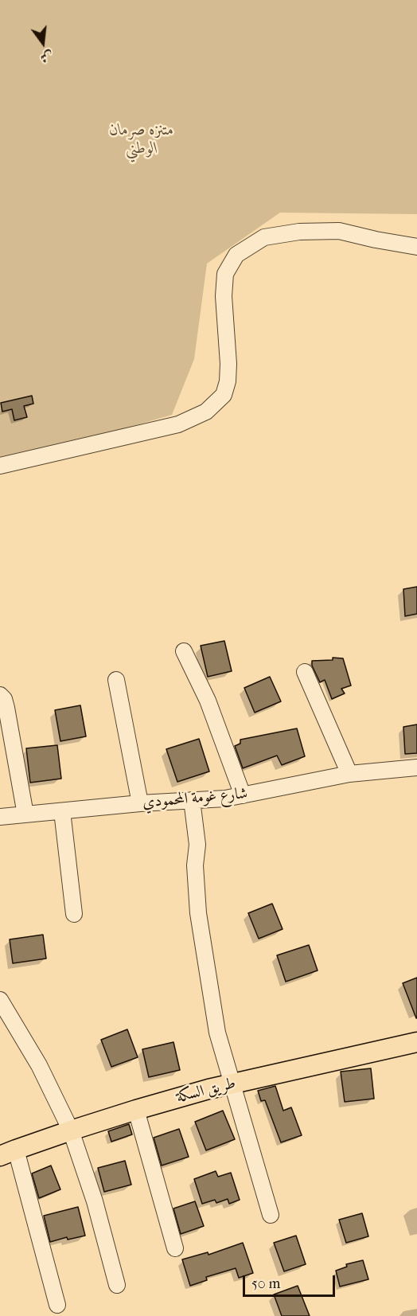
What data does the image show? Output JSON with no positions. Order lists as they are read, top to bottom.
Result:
{
  "streets": {
    "main road": ["طريق السكة"],
    "street": ["شارع غومة المحمودي"]
  },
  "parks": ["متنزه صرمان الوطني"],
  "scale_bar": "50 m",
  "north": "bottom"
}
